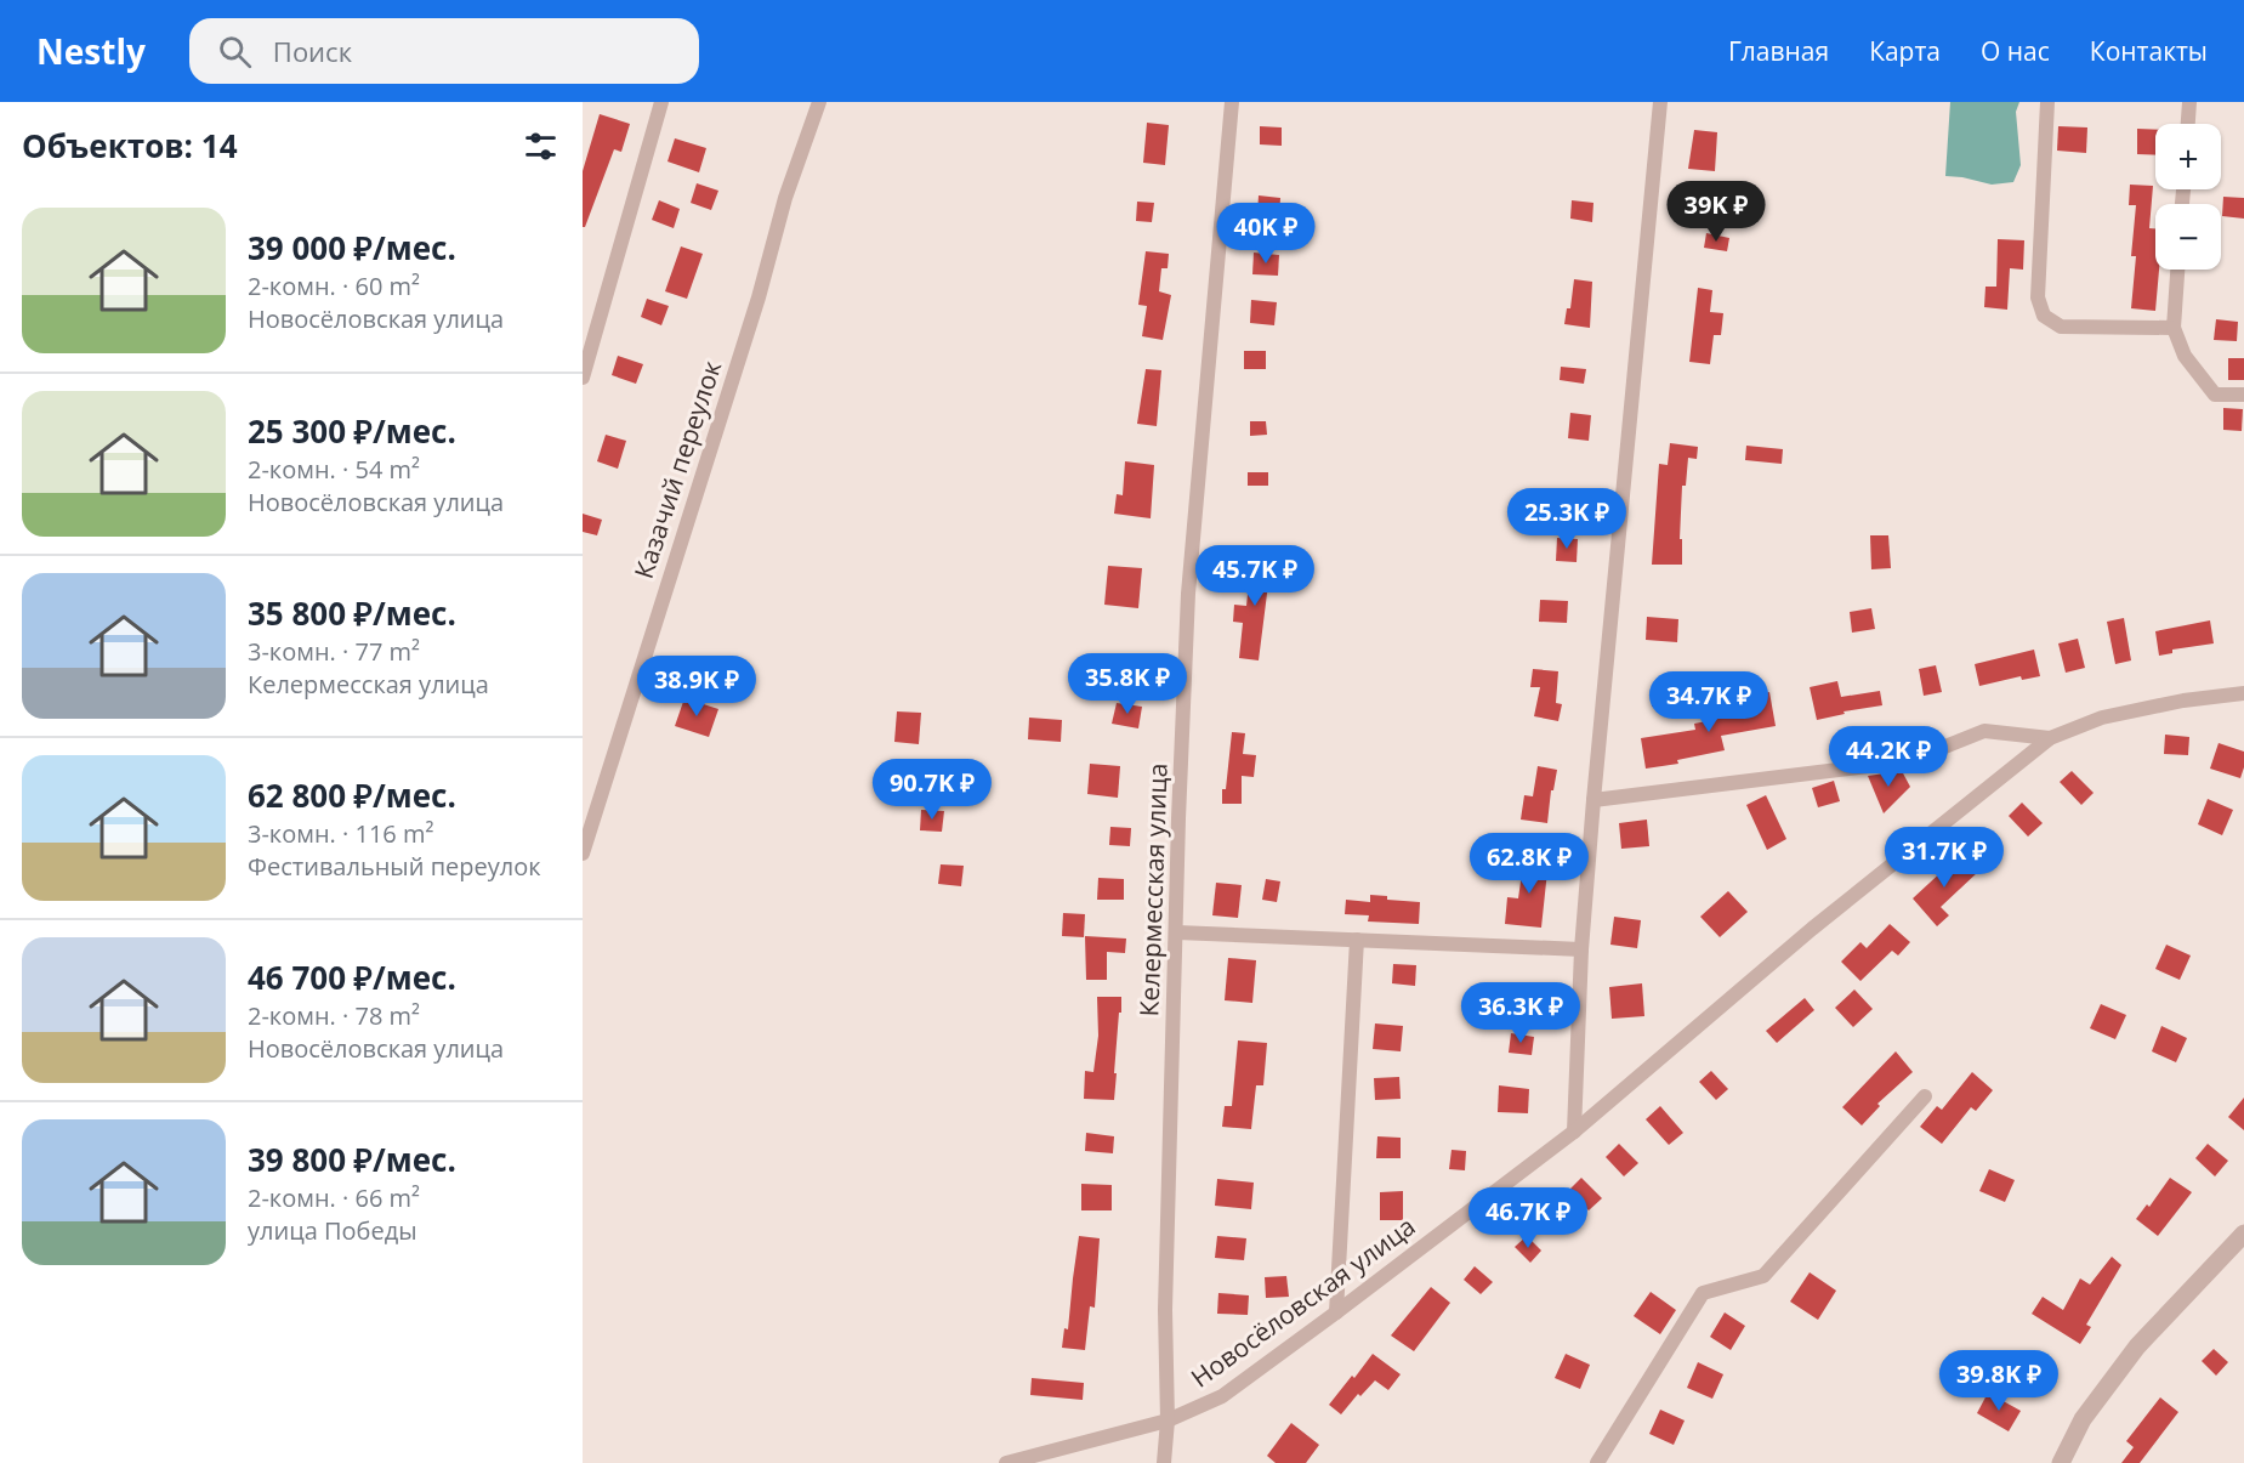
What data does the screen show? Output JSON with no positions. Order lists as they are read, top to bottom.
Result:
{
  "streets": {
    "street": ["Казачий переулок", "Келермесская улица", "Новосёловская улица"]
  },
  "crossings": [
    ["Келермесская улица", "Новосёловская улица"]
  ],
  "page": {
    "header": "Nestly",
    "search": "Поиск",
    "nav": [
      "Главная",
      "Карта",
      "О нас",
      "Контакты"
    ],
    "heading": "Объектов: 14",
    "map_buttons": ["+", "−"],
    "price": [
      "39K ₽",
      "40K ₽",
      "25.3K ₽",
      "45.7K ₽",
      "35.8K ₽",
      "38.9K ₽",
      "34.7K ₽",
      "44.2K ₽",
      "90.7K ₽",
      "31.7K ₽",
      "62.8K ₽",
      "36.3K ₽",
      "46.7K ₽",
      "39.8K ₽"
    ],
    "list": [
      {
        "name": "39 000 ₽/мес.",
        "note": "2-комн. · 60 m² · Новосёловская улица"
      },
      {
        "name": "25 300 ₽/мес.",
        "note": "2-комн. · 54 m² · Новосёловская улица"
      },
      {
        "name": "35 800 ₽/мес.",
        "note": "3-комн. · 77 m² · Келермесская улица"
      },
      {
        "name": "62 800 ₽/мес.",
        "note": "3-комн. · 116 m² · Фестивальный переулок"
      },
      {
        "name": "46 700 ₽/мес.",
        "note": "2-комн. · 78 m² · Новосёловская улица"
      },
      {
        "name": "39 800 ₽/мес.",
        "note": "2-комн. · 66 m² · улица Победы"
      }
    ]
  }
}
